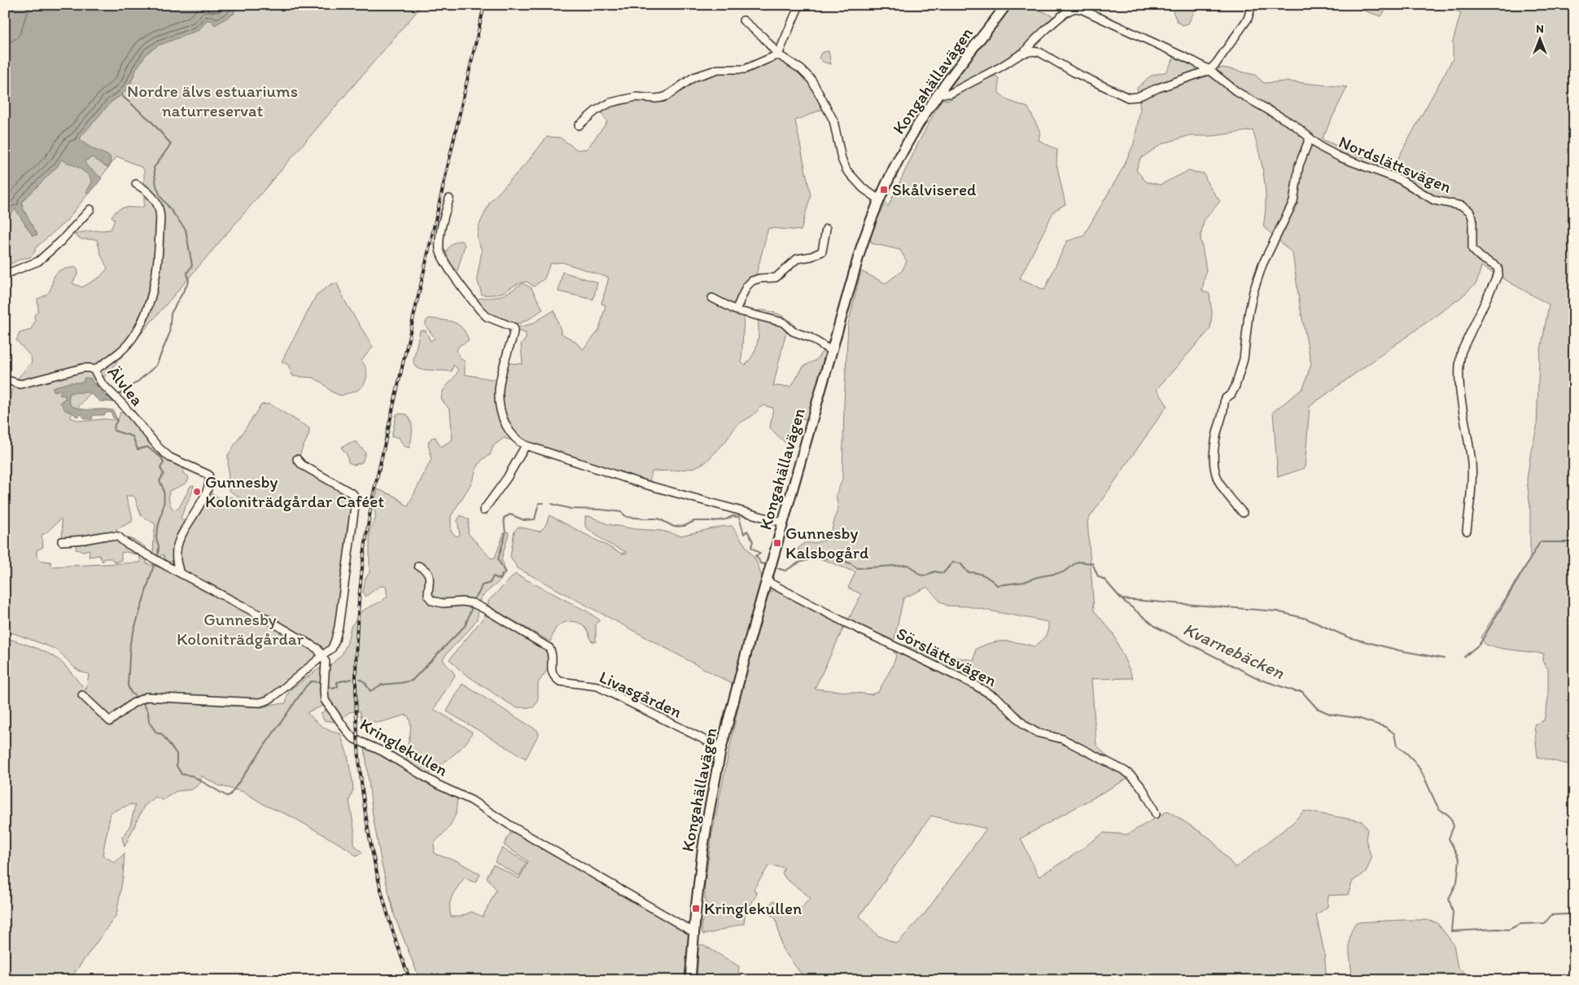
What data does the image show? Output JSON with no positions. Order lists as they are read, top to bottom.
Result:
{
  "streets": {
    "main road": ["Kongahällavägen"],
    "street": [
      "Nordslättsvägen",
      "Älvlea",
      "Sörslättsvägen",
      "Livasgården",
      "Kringlekullen"
    ]
  },
  "crossings": [
    ["Kongahällavägen", "Sörslättsvägen"],
    ["Kongahällavägen", "Livasgården"],
    ["Kongahällavägen", "Kringlekullen"]
  ],
  "water": ["Kvarnebäcken"],
  "parks": ["Nordre älvs estuariums naturreservat", "Gunnesby Koloniträdgårdar"],
  "places": {
    "transit": ["Skålvisered", "Gunnesby Kalsbogård", "Kringlekullen"],
    "other": ["Gunnesby Koloniträdgårdar Caféet"]
  },
  "north": "top"
}
